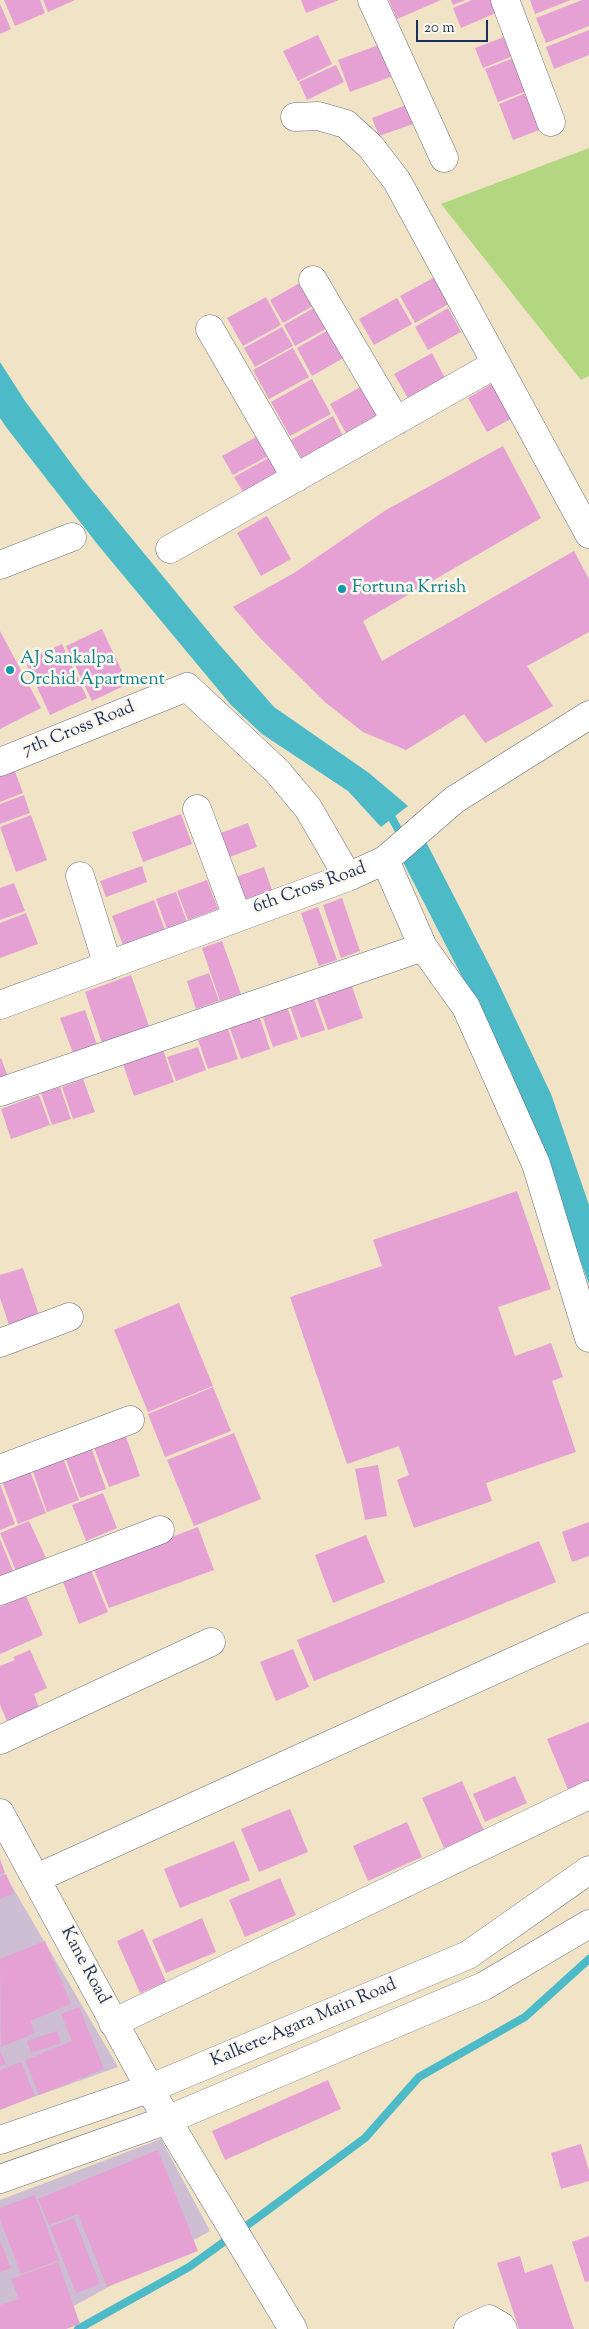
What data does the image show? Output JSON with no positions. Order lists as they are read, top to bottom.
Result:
{
  "streets": {
    "street": [
      "7th Cross Road",
      "6th Cross Road",
      "Kane Road",
      "Kalkere-Agara Main Road"
    ]
  },
  "crossings": [
    ["7th Cross Road", "6th Cross Road"],
    ["Kane Road", "Kalkere-Agara Main Road"]
  ],
  "places": ["Fortuna Krrish", "AJ Sankalpa Orchid Apartment"],
  "scale_bar": "20 m"
}
